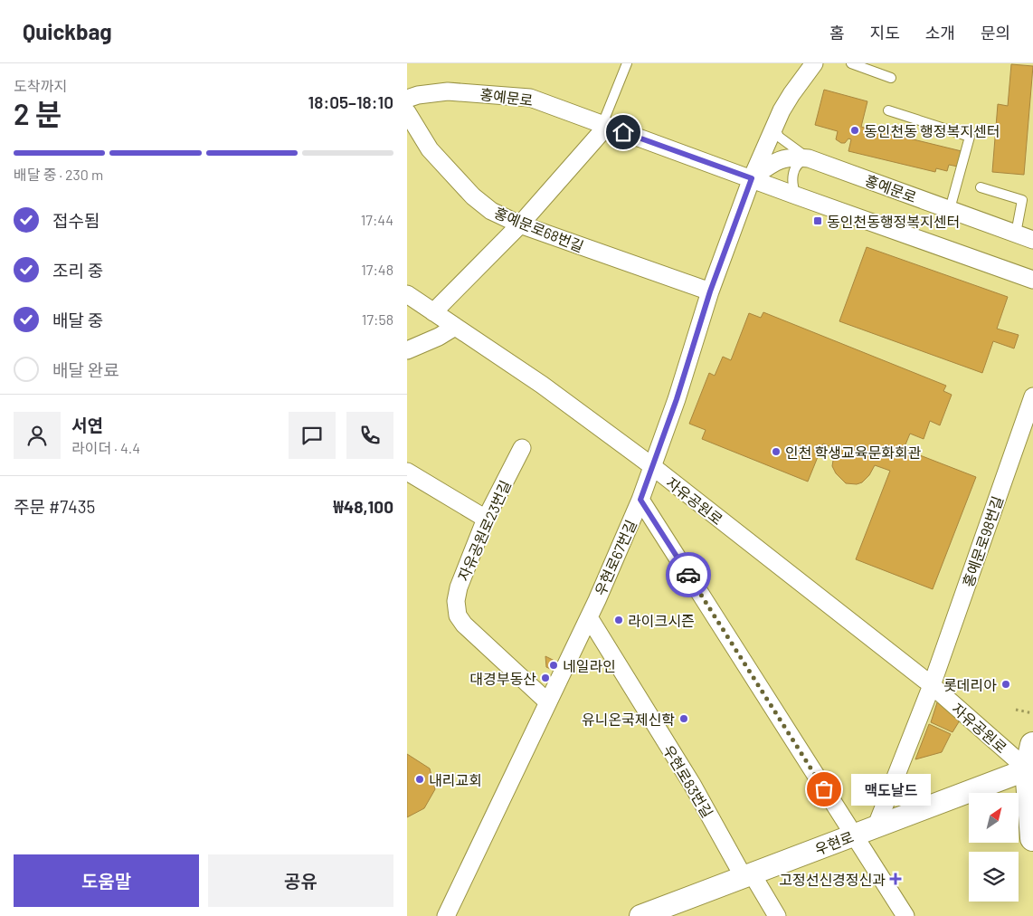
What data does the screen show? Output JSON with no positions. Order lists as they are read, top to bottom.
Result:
{
  "streets": {
    "street": [
      "홍예문로",
      "홍예문로68번길",
      "자유공원로",
      "자유공원로23번길",
      "홍예문로98번길",
      "우현로67번길",
      "우현로83번길",
      "우현로"
    ]
  },
  "crossings": [
    ["홍예문로", "우현로67번길"],
    ["홍예문로68번길", "우현로67번길"],
    ["자유공원로", "홍예문로98번길"],
    ["자유공원로", "우현로67번길"],
    ["자유공원로", "우현로"],
    ["자유공원로23번길", "우현로67번길"],
    ["우현로67번길", "우현로83번길"],
    ["우현로83번길", "우현로"]
  ],
  "places": {
    "other": [
      "동인천동 행정복지센터",
      "인천 학생교육문화회관",
      "라이크시즌",
      "네일라인",
      "대경부동산",
      "롯데리아",
      "유니온국제신학",
      "내리교회",
      "맥도날드"
    ],
    "transit": ["동인천동행정복지센터"],
    "health": ["고정선신경정신과"]
  },
  "north": "top right",
  "page": {
    "header": "Quickbag",
    "nav": [
      "홈",
      "지도",
      "소개",
      "문의"
    ],
    "heading": ["2 분", "도착까지", "18:05–18:10"],
    "panel": [
      "서연",
      "라이더 · 4.4",
      "주문 #7435",
      "₩48,100"
    ],
    "bar": "배달 중 · 230 m",
    "list": [
      ["접수됨", "17:44"],
      ["조리 중", "17:48"],
      ["배달 중", "17:58"],
      "배달 완료"
    ],
    "bubble": "맥도날드",
    "buttons": ["도움말", "공유"]
  }
}
